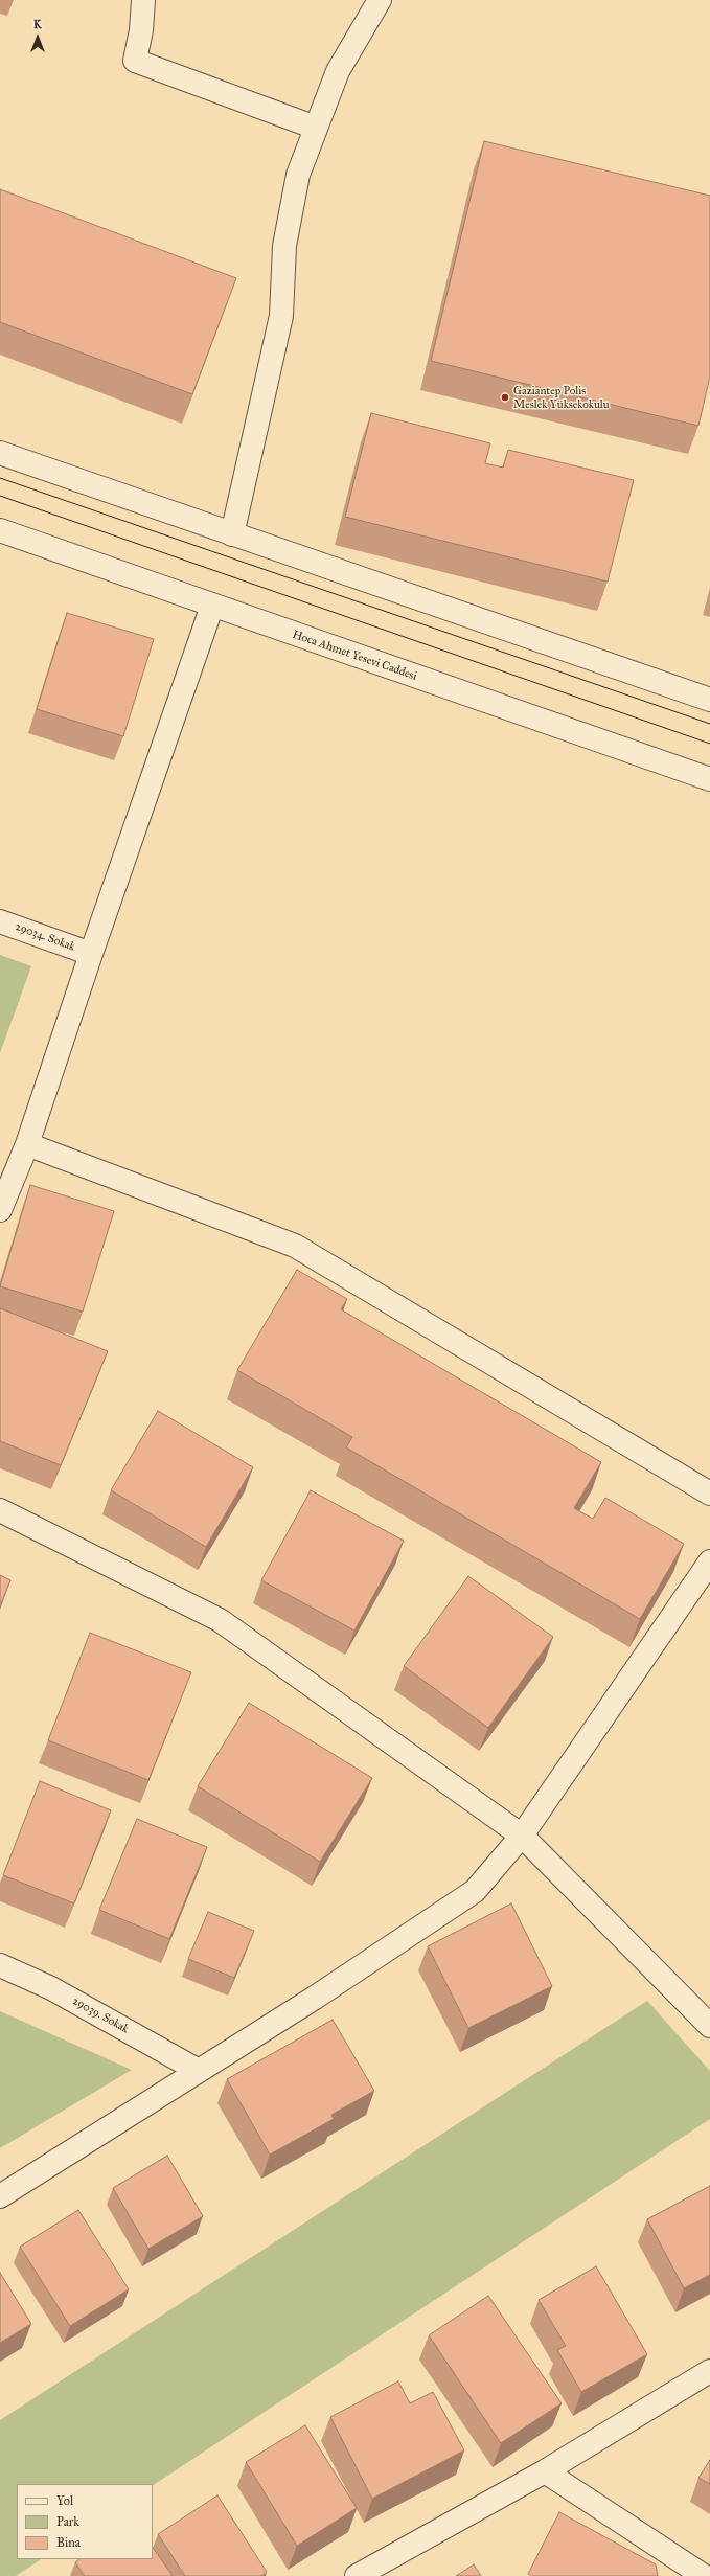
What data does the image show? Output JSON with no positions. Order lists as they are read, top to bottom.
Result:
{
  "streets": {
    "street": ["Hoca Ahmet Yesevi Caddesi", "29034. Sokak", "29039. Sokak"]
  },
  "places": ["Gaziantep Polis Meslek Yüksekokulu"],
  "legend": ["Yol", "Park", "Bina"],
  "north": "top"
}
